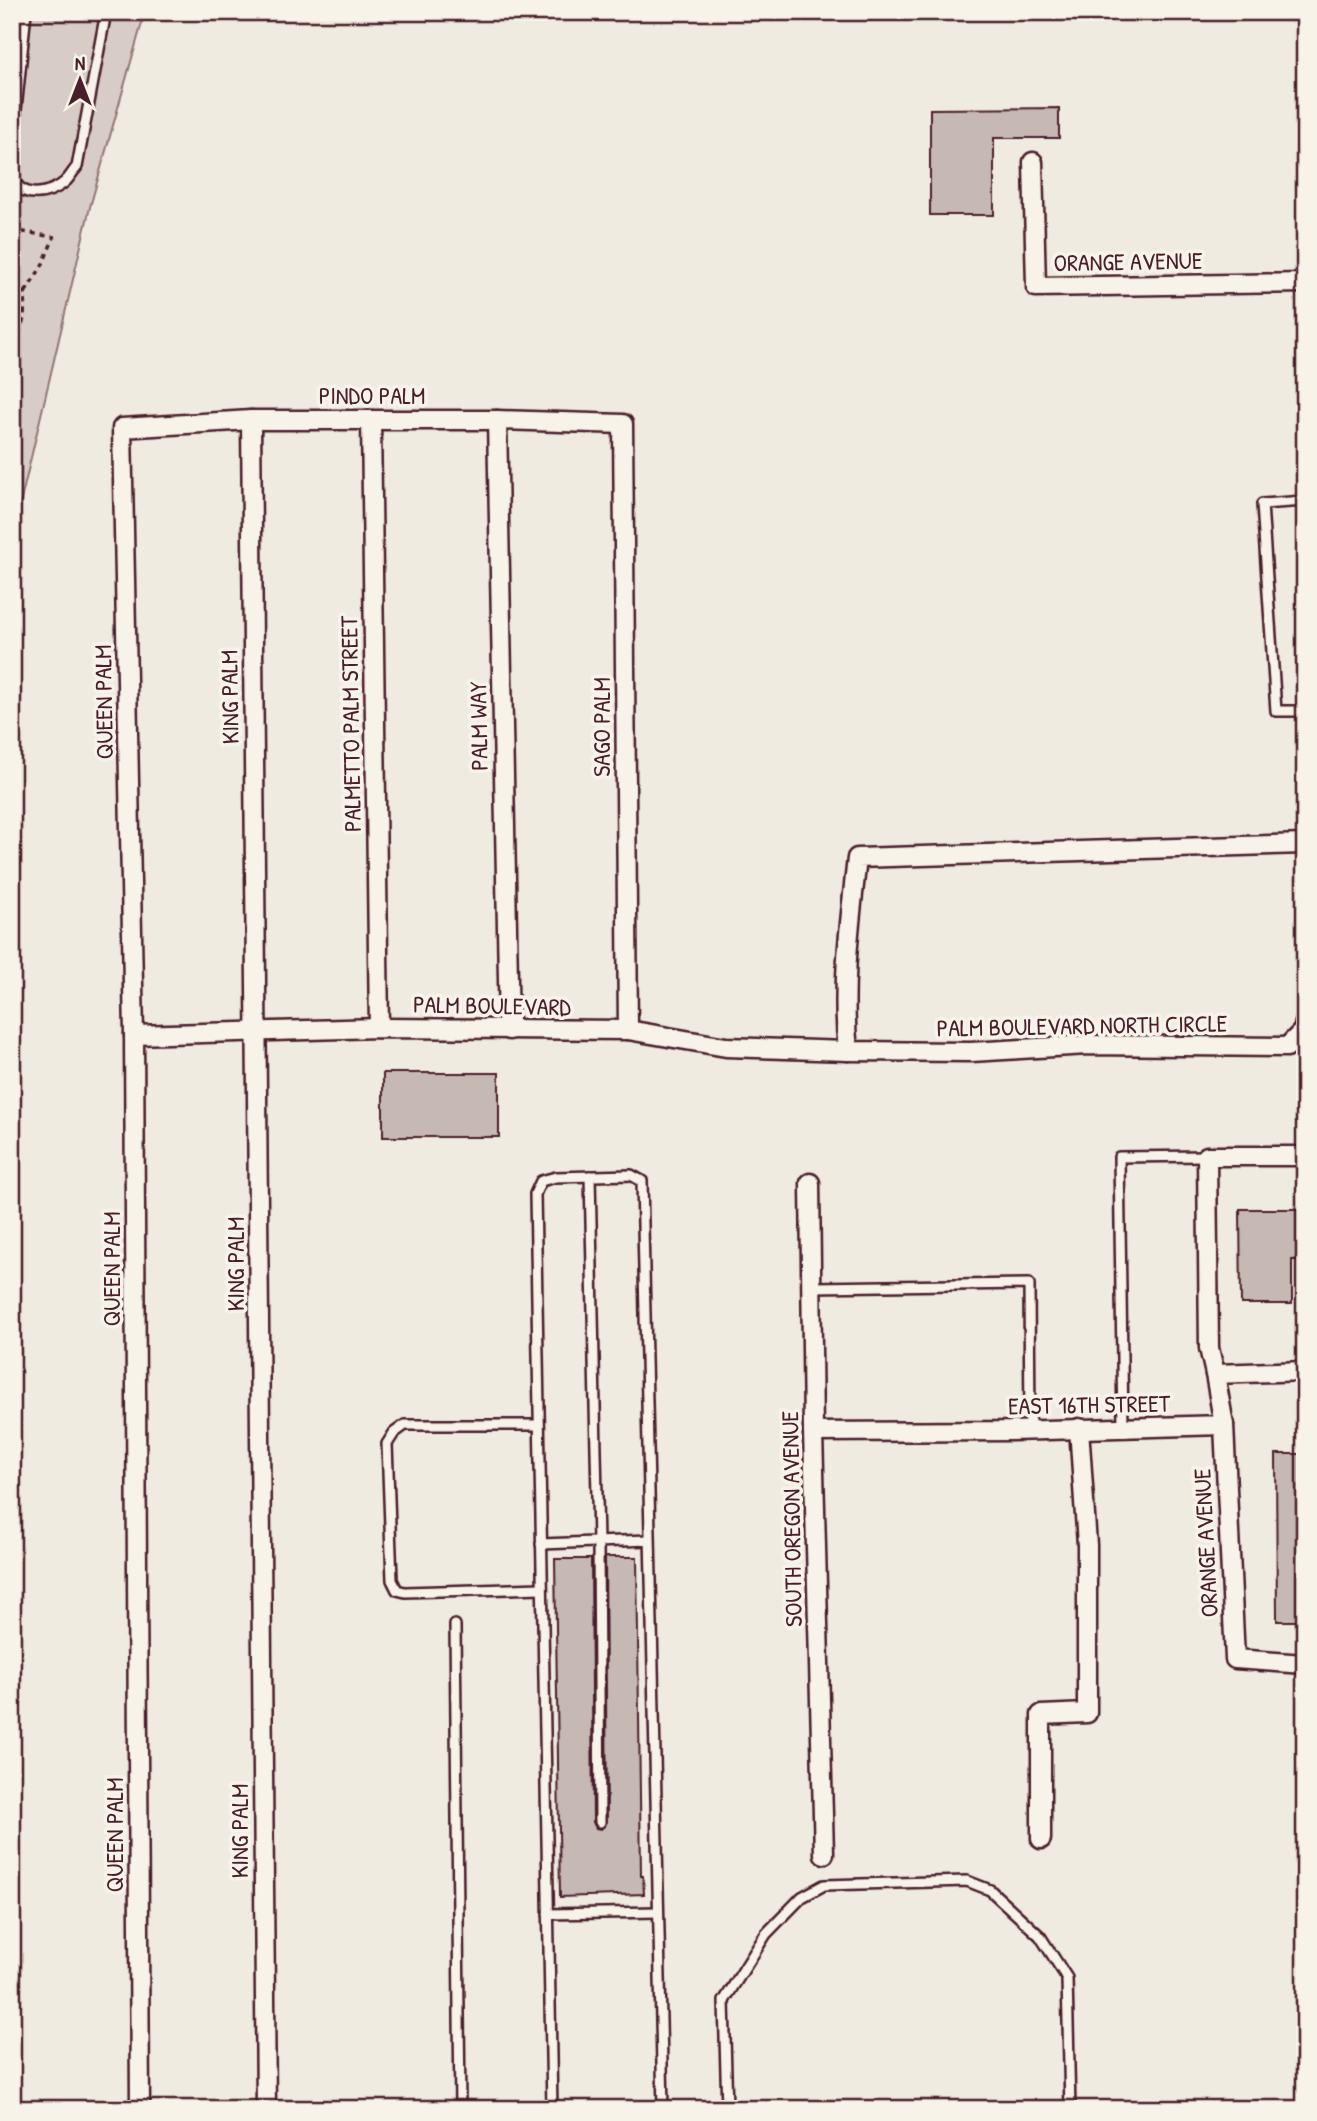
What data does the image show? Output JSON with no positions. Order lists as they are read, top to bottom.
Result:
{
  "streets": {
    "street": [
      "ORANGE AVENUE",
      "PINDO PALM",
      "KING PALM",
      "QUEEN PALM",
      "PALMETTO PALM STREET",
      "PALM WAY",
      "SAGO PALM",
      "PALM BOULEVARD",
      "PALM BOULEVARD NORTH CIRCLE",
      "EAST 16TH STREET",
      "SOUTH OREGON AVENUE"
    ]
  },
  "crossings": [
    ["ORANGE AVENUE", "EAST 16TH STREET"],
    ["PINDO PALM", "KING PALM"],
    ["PINDO PALM", "QUEEN PALM"],
    ["PINDO PALM", "PALMETTO PALM STREET"],
    ["PINDO PALM", "PALM WAY"],
    ["PINDO PALM", "SAGO PALM"],
    ["KING PALM", "PALM BOULEVARD"],
    ["QUEEN PALM", "PALM BOULEVARD"],
    ["PALMETTO PALM STREET", "PALM BOULEVARD"],
    ["PALM WAY", "PALM BOULEVARD"],
    ["SAGO PALM", "PALM BOULEVARD"],
    ["PALM BOULEVARD", "PALM BOULEVARD NORTH CIRCLE"],
    ["EAST 16TH STREET", "SOUTH OREGON AVENUE"]
  ],
  "north": "top"
}
